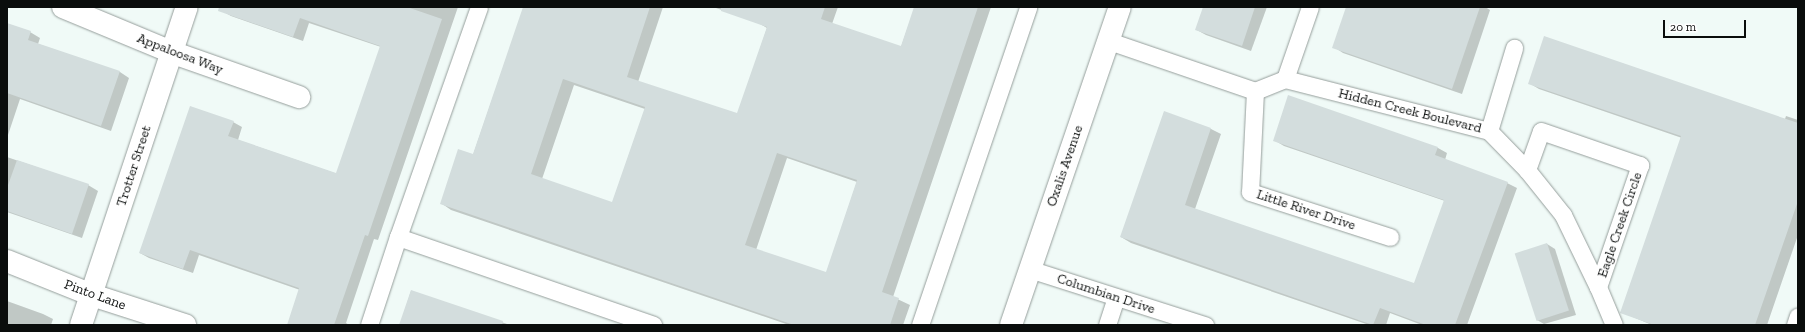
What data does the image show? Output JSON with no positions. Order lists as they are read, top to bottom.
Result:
{
  "streets": {
    "street": [
      "Appaloosa Way",
      "Trotter Street",
      "Oxalis Avenue",
      "Pinto Lane"
    ],
    "lane": [
      "Hidden Creek Boulevard",
      "Little River Drive",
      "Eagle Creek Circle",
      "Columbian Drive"
    ]
  },
  "crossings": [
    ["Appaloosa Way", "Trotter Street"],
    ["Hidden Creek Boulevard", "Eagle Creek Circle"],
    ["Trotter Street", "Pinto Lane"],
    ["Oxalis Avenue", "Columbian Drive"]
  ],
  "scale_bar": "20 m"
}
